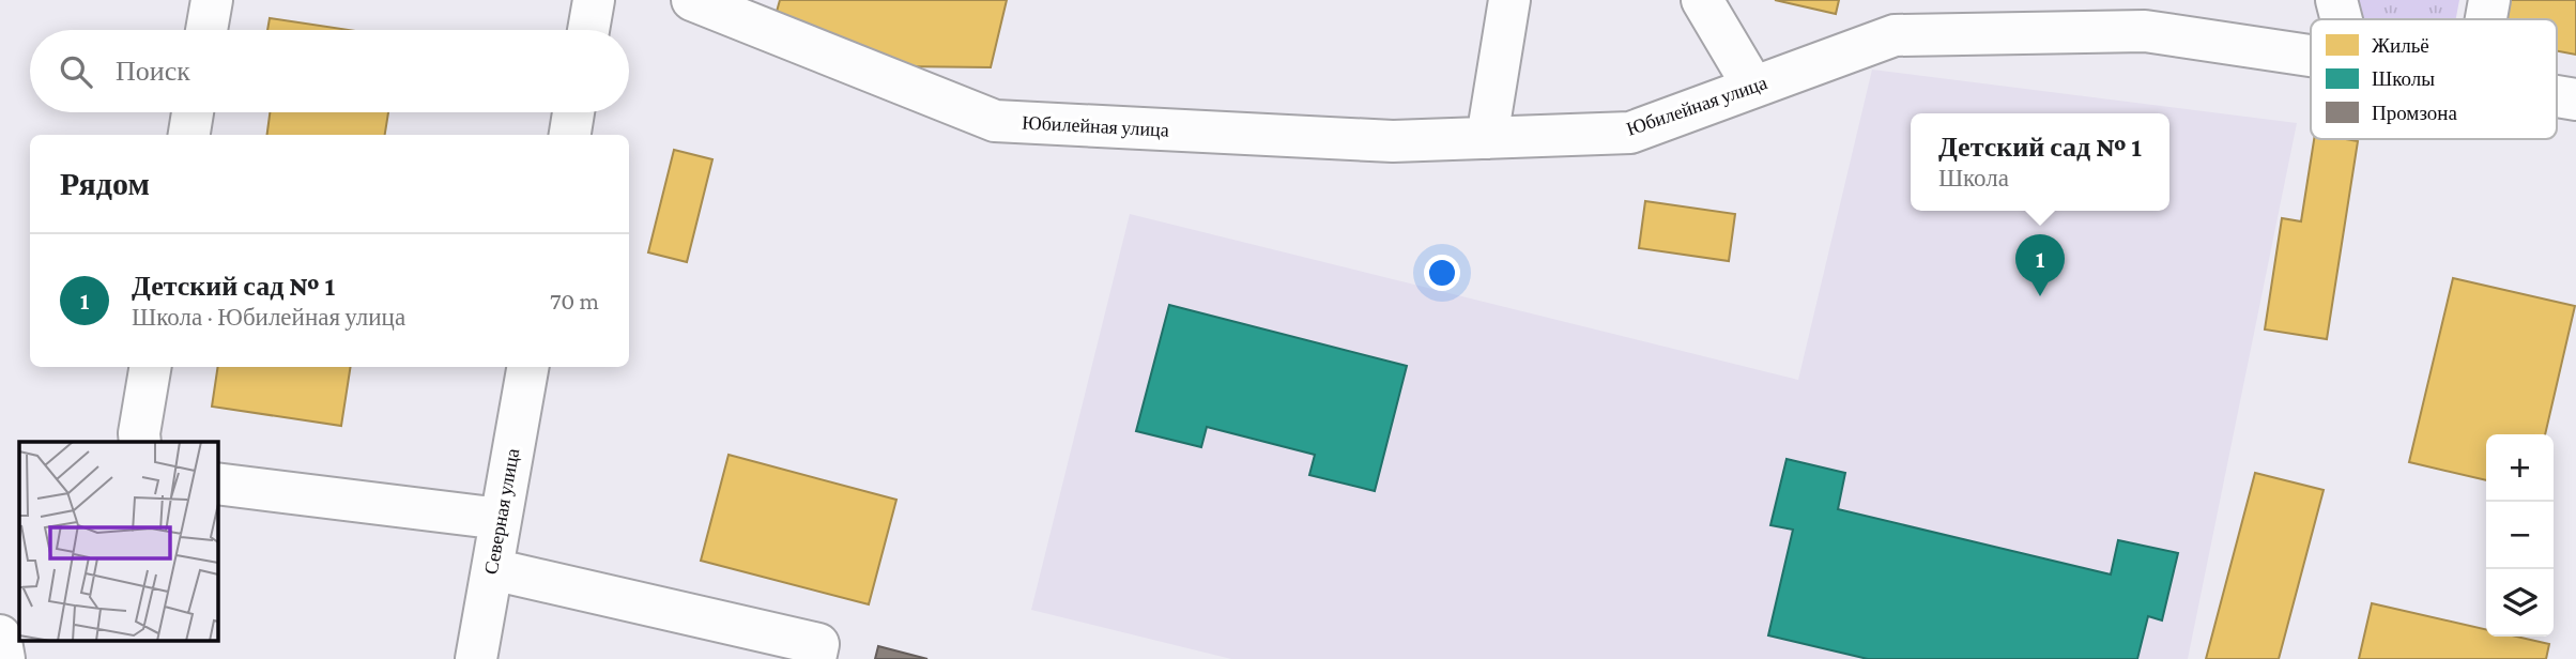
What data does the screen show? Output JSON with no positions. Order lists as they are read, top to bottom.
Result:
{
  "streets": {
    "street": ["Юбилейная улица", "Северная улица"]
  },
  "legend": ["Жильё", "Школы", "Промзона"],
  "page": {
    "search": "Поиск",
    "popup": ["Детский сад № 1", "Школа"],
    "heading": "Рядом",
    "list": [
      {
        "mark": "1",
        "name": "Детский сад № 1",
        "note": "Школа · Юбилейная улица",
        "value": "70 m"
      }
    ],
    "pins": "1",
    "map_buttons": ["+", "−"]
  }
}
